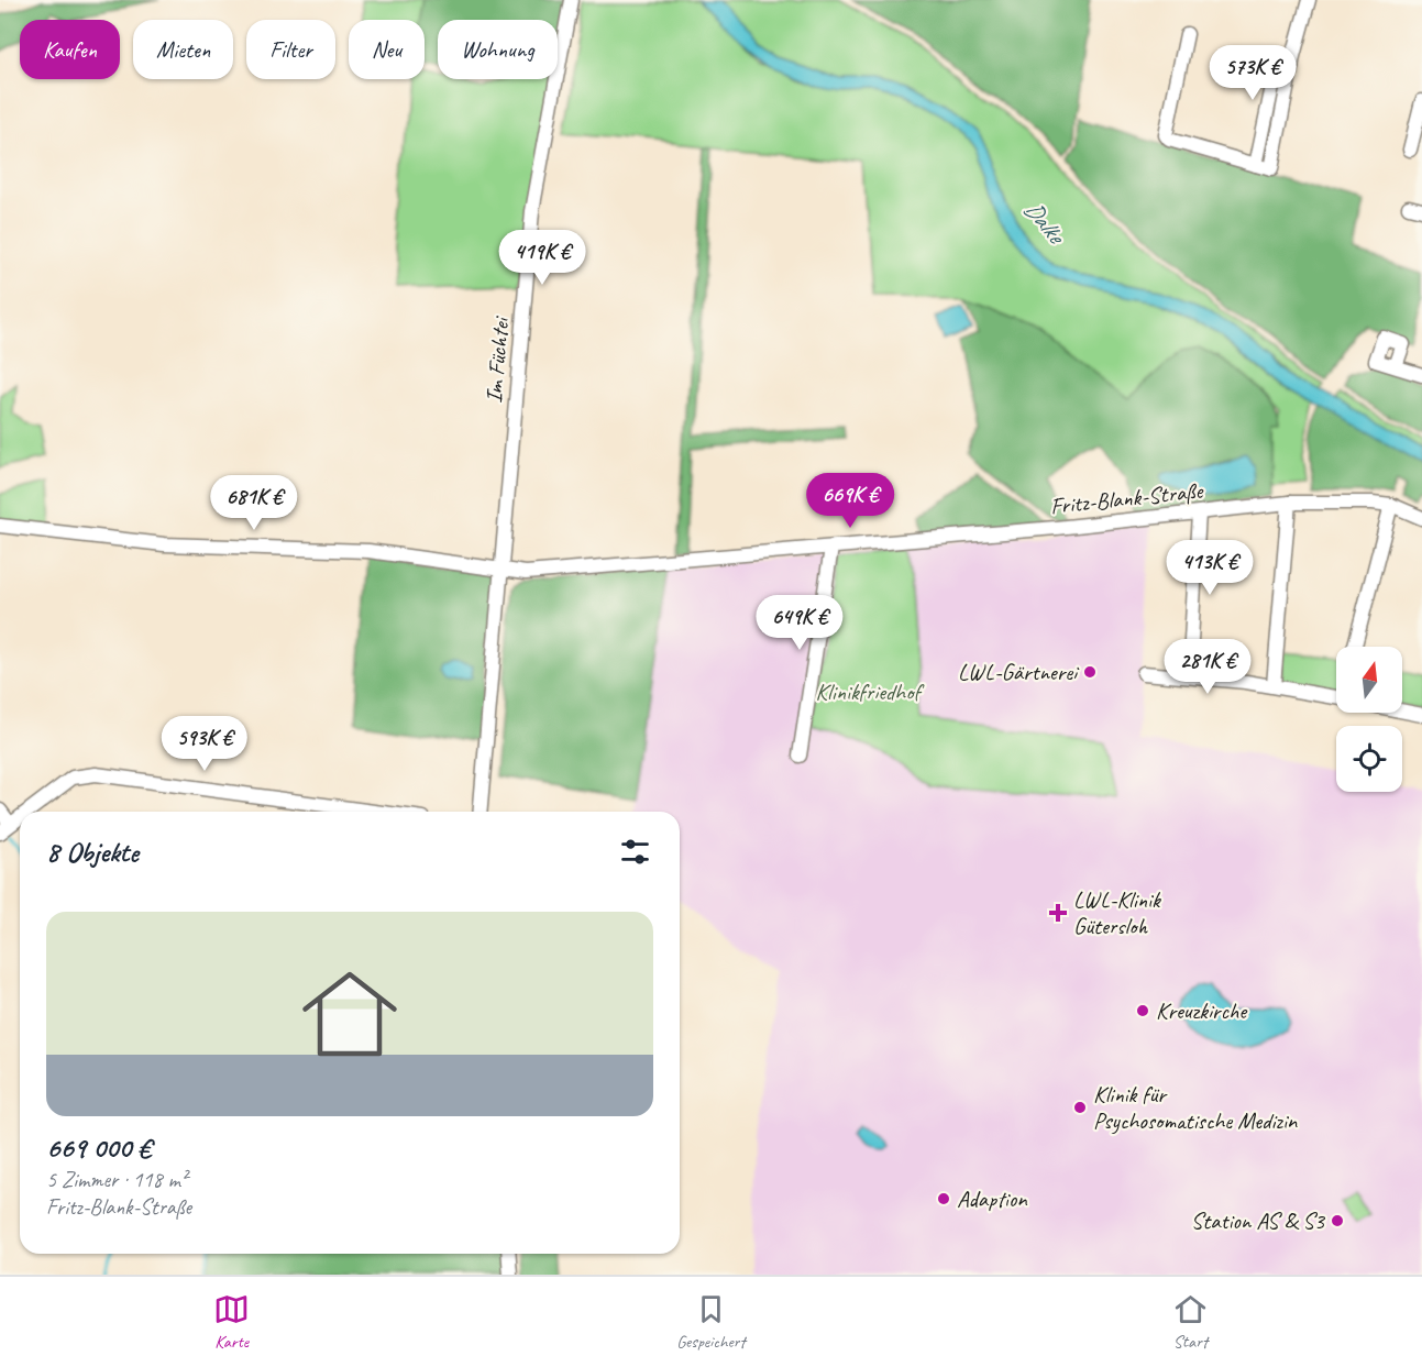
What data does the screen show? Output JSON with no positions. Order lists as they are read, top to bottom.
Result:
{
  "streets": {
    "street": ["Im Füchtei", "Fritz-Blank-Straße"]
  },
  "crossings": [
    ["Im Füchtei", "Fritz-Blank-Straße"]
  ],
  "water": ["Dalke"],
  "parks": ["Klinikfriedhof"],
  "places": {
    "other": [
      "LWL-Gärtnerei",
      "Kreuzkirche",
      "Klinik für Psychosomatische Medizin",
      "Adaption",
      "Station AS & S3"
    ],
    "health": ["LWL-Klinik Gütersloh"]
  },
  "north": "top",
  "page": {
    "chip": [
      "Kaufen",
      "Mieten",
      "Filter",
      "Neu",
      "Wohnung"
    ],
    "price": [
      "573K €",
      "419K €",
      "669K €",
      "681K €",
      "413K €",
      "649K €",
      "281K €",
      "593K €"
    ],
    "heading": "8 Objekte",
    "list": [
      {
        "name": "669 000 €",
        "note": "5 Zimmer · 118 m² · Fritz-Blank-Straße"
      }
    ],
    "tabs": ["Karte", "Gespeichert", "Start"]
  }
}
